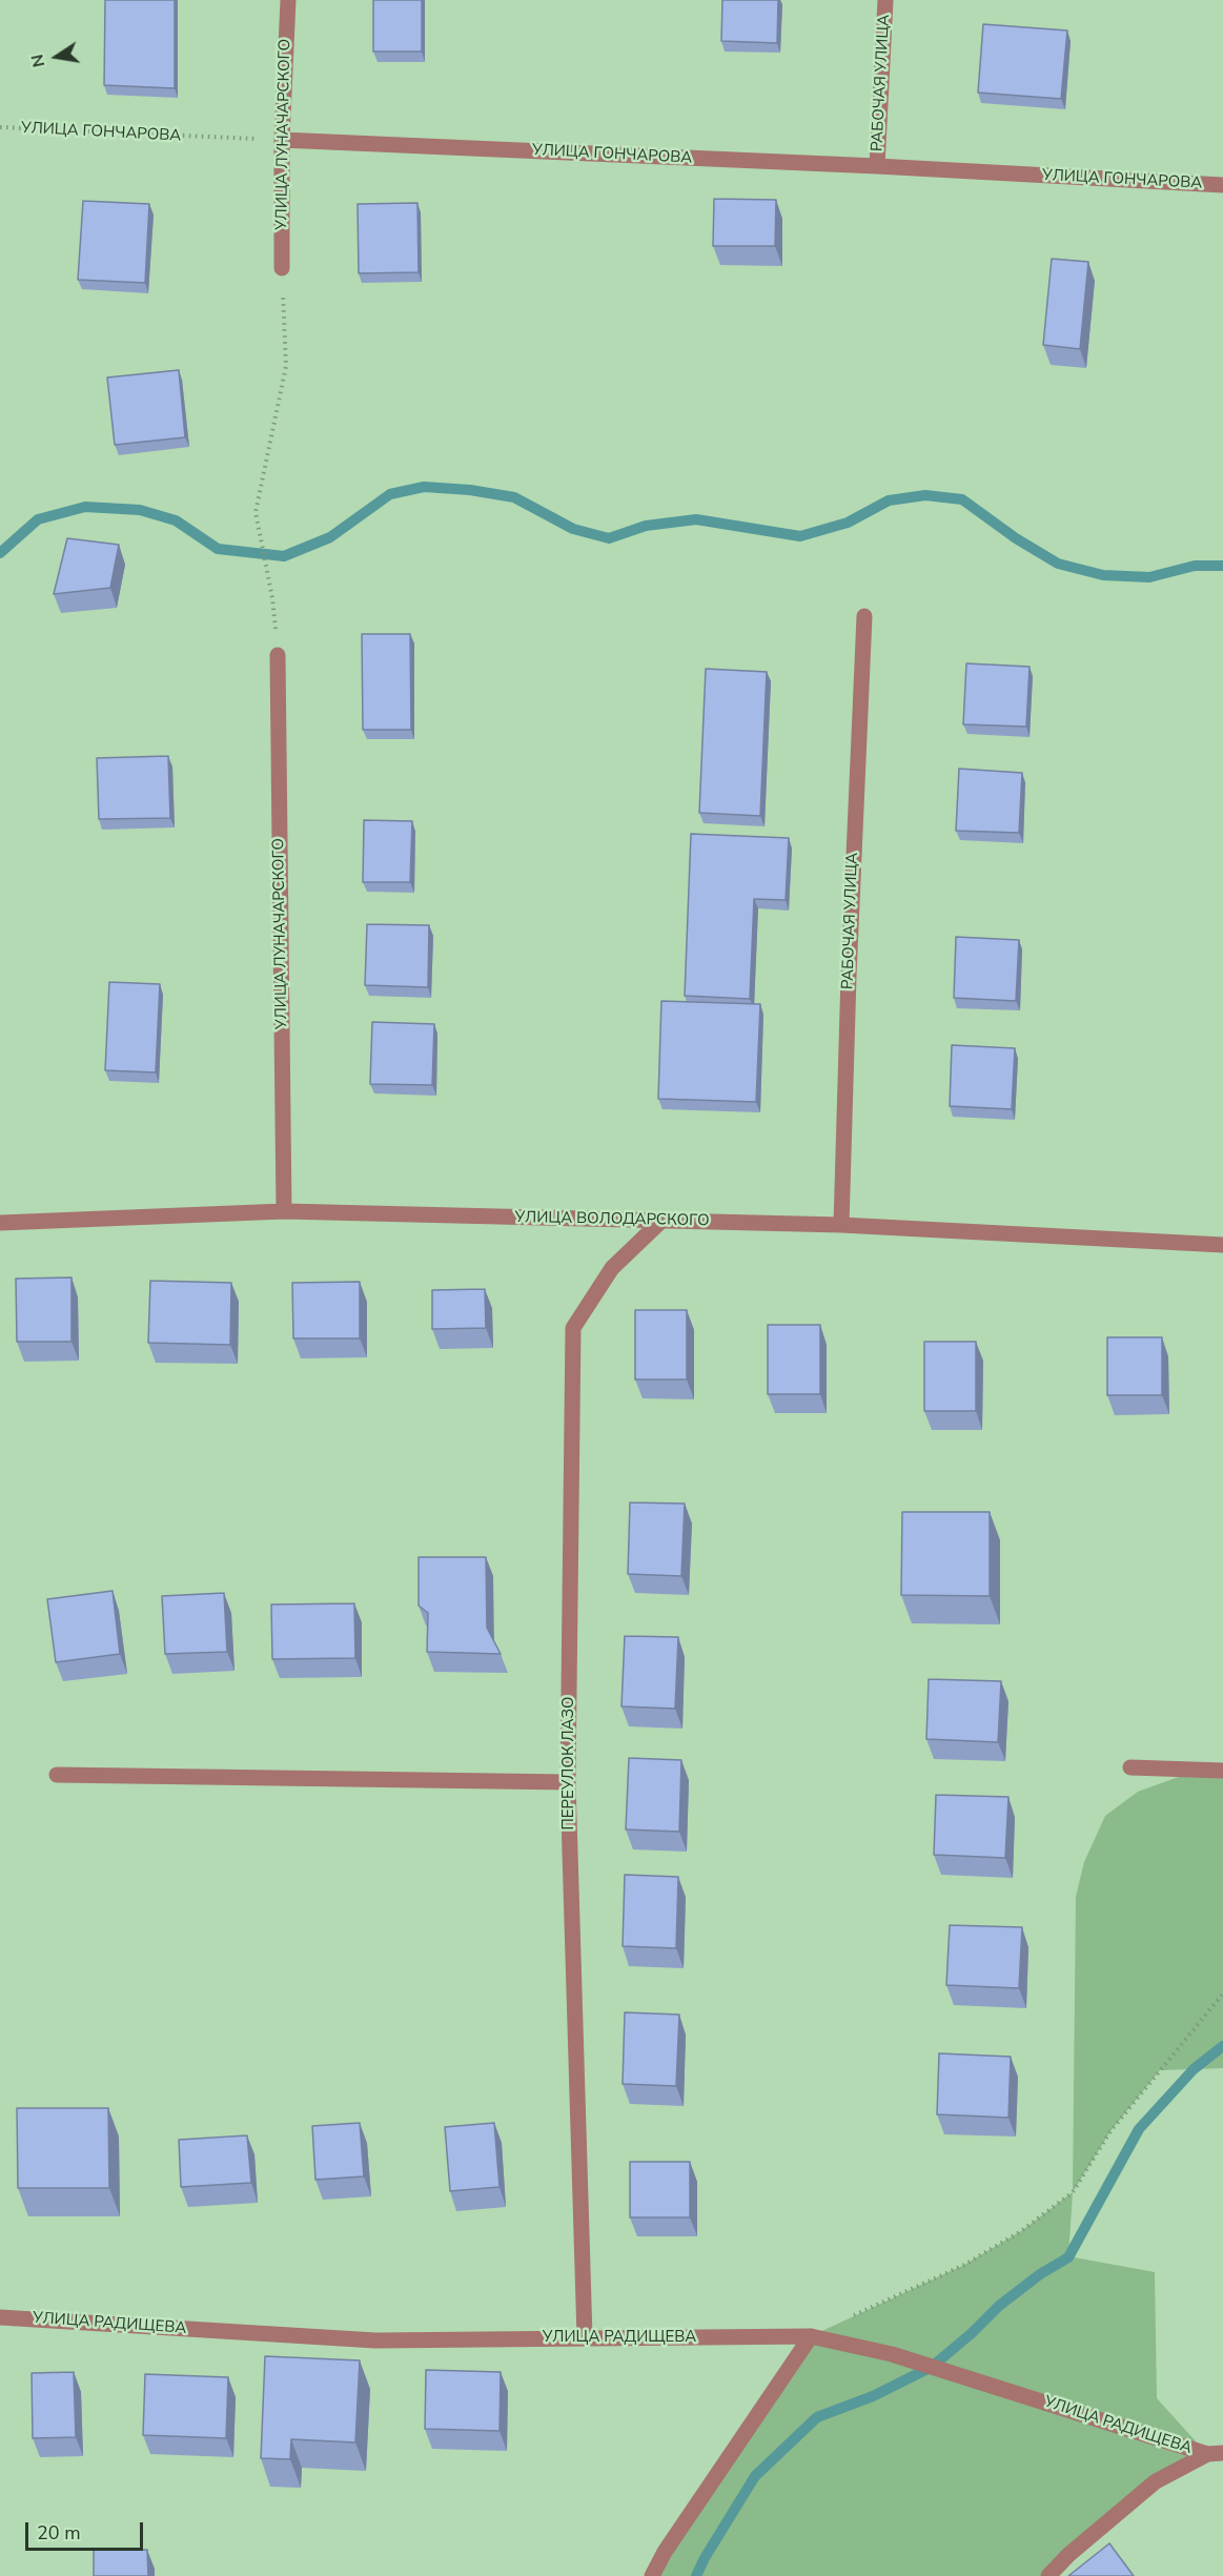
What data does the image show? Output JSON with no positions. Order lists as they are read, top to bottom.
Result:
{
  "streets": {
    "street": [
      "РАБОЧАЯ УЛИЦА",
      "УЛИЦА ГОНЧАРОВА",
      "УЛИЦА ЛУНАЧАРСКОГО",
      "УЛИЦА ВОЛОДАРСКОГО",
      "ПЕРЕУЛОК ЛАЗО",
      "УЛИЦА РАДИЩЕВА"
    ]
  },
  "crossings": [
    ["РАБОЧАЯ УЛИЦА", "УЛИЦА ГОНЧАРОВА"],
    ["РАБОЧАЯ УЛИЦА", "УЛИЦА ВОЛОДАРСКОГО"],
    ["УЛИЦА ГОНЧАРОВА", "УЛИЦА ЛУНАЧАРСКОГО"],
    ["УЛИЦА ЛУНАЧАРСКОГО", "УЛИЦА ВОЛОДАРСКОГО"],
    ["УЛИЦА ВОЛОДАРСКОГО", "ПЕРЕУЛОК ЛАЗО"],
    ["ПЕРЕУЛОК ЛАЗО", "УЛИЦА РАДИЩЕВА"]
  ],
  "scale_bar": "20 m",
  "north": "left"
}
